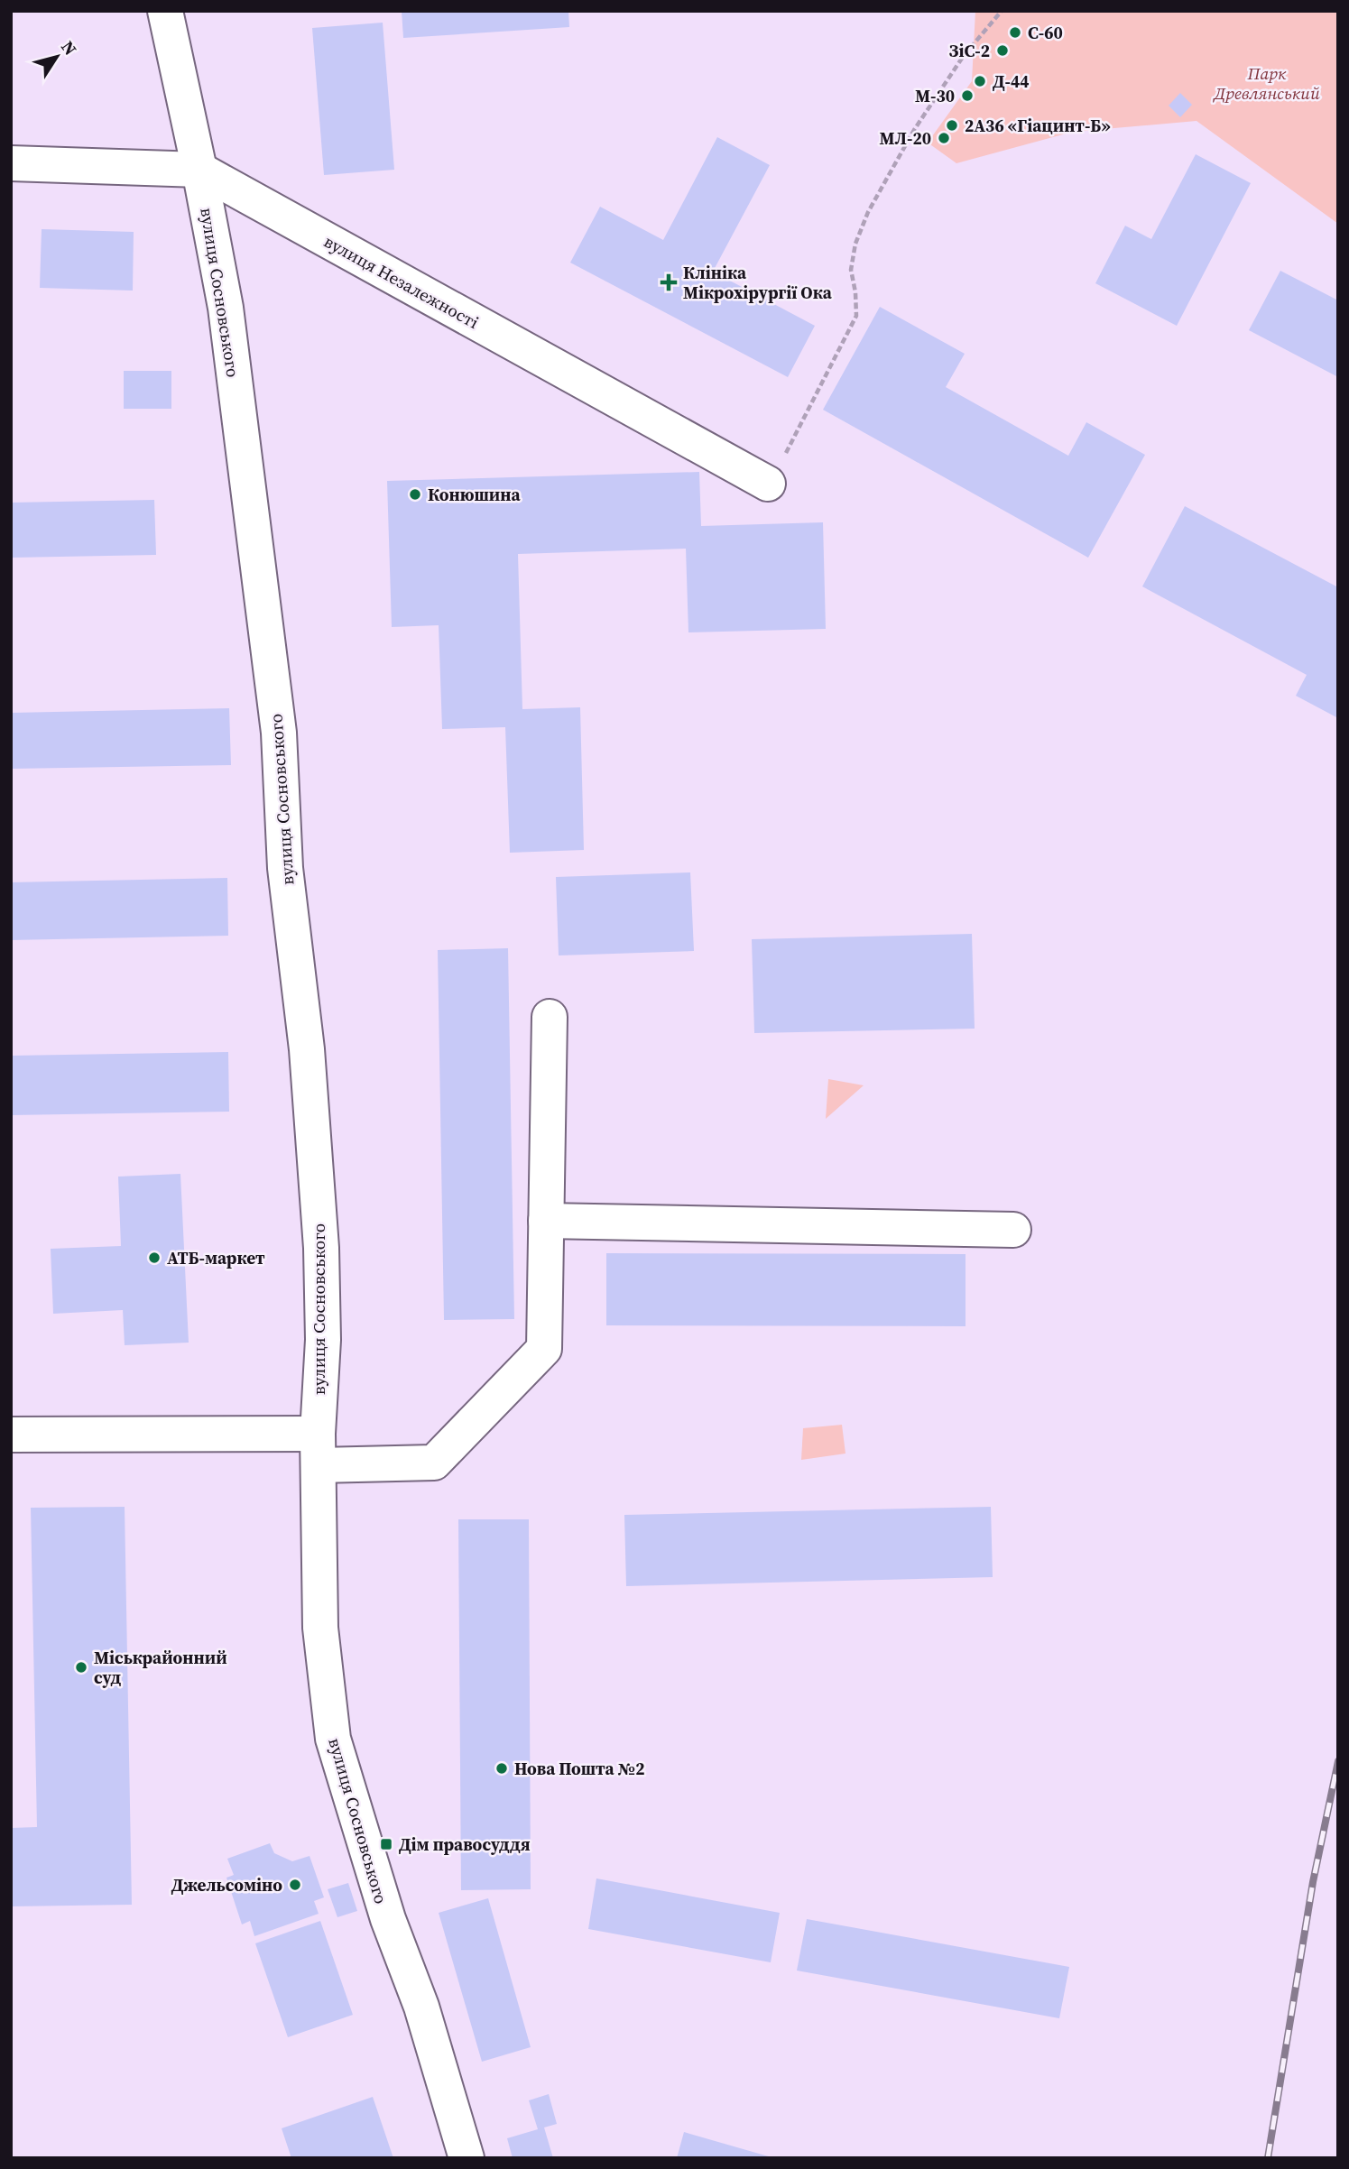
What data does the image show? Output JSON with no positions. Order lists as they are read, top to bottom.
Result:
{
  "streets": {
    "street": ["вулиця Незалежності", "вулиця Сосновського"]
  },
  "crossings": [
    ["вулиця Незалежності", "вулиця Сосновського"]
  ],
  "parks": ["Парк Древлянський"],
  "places": {
    "other": [
      "С-60",
      "ЗіС-2",
      "Д-44",
      "М-30",
      "2А36 «Гіацинт-Б»",
      "МЛ-20",
      "Конюшина",
      "АТБ-маркет",
      "Міськрайонний суд",
      "Нова Пошта №2",
      "Джельсоміно"
    ],
    "health": ["Клініка Мікрохірургії Ока"],
    "transit": ["Дім правосуддя"]
  },
  "north": "top right"
}
